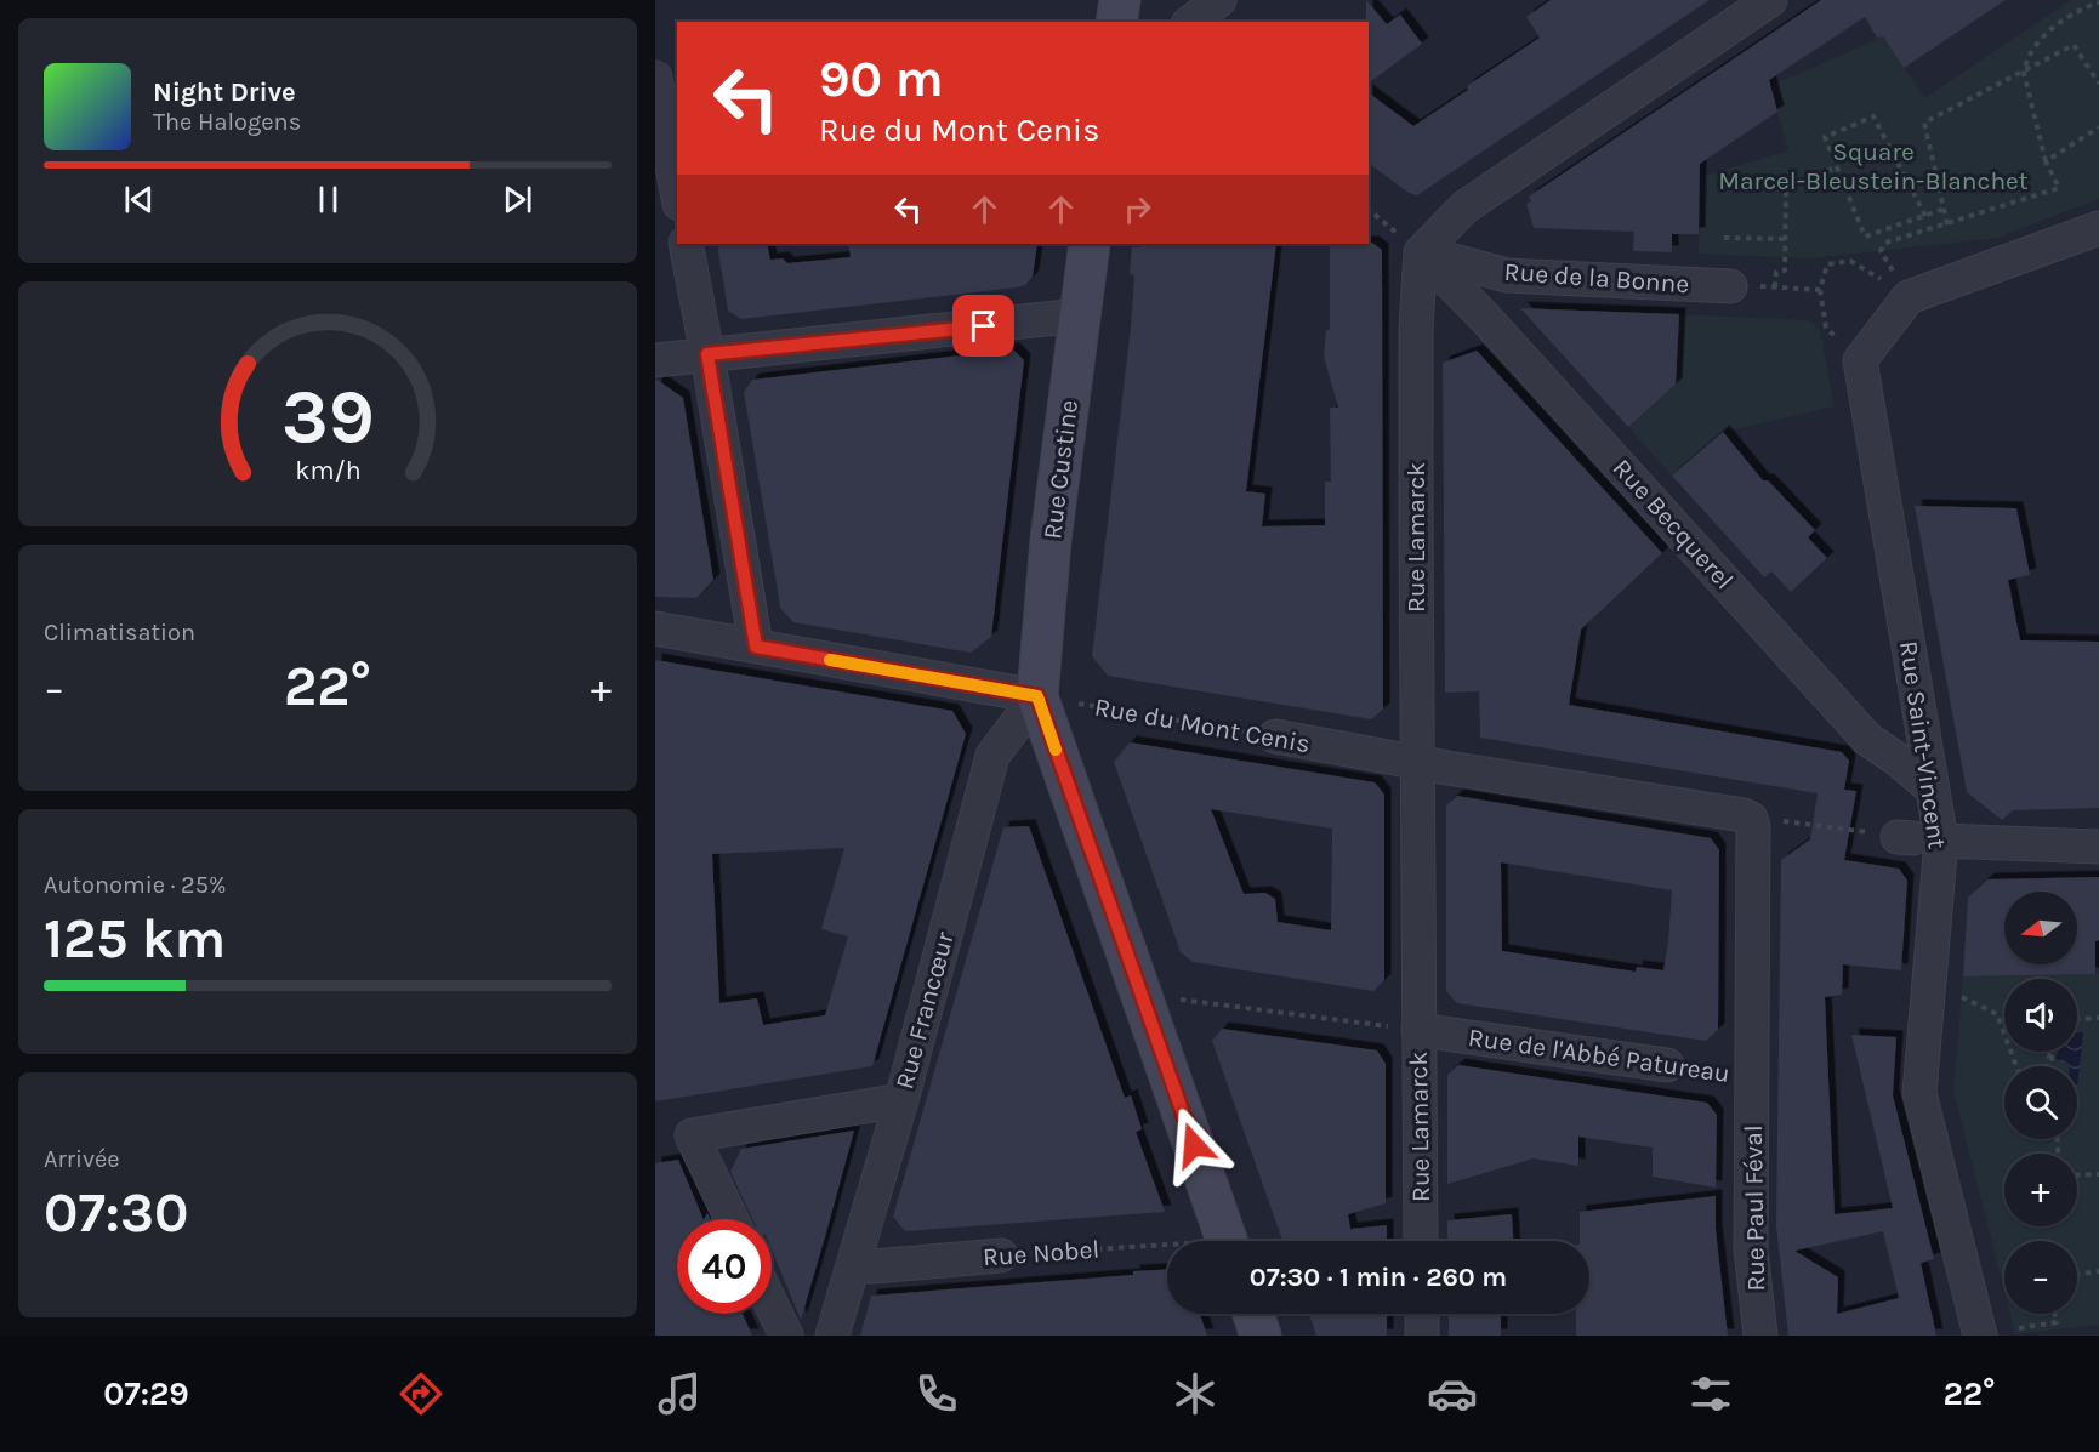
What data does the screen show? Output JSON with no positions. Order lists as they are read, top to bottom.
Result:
{
  "streets": {
    "street": [
      "Rue de la Bonne",
      "Rue Custine",
      "Rue Becquerel",
      "Rue Lamarck",
      "Rue du Mont Cenis",
      "Rue Saint-Vincent",
      "Rue Francœur",
      "Rue de l'Abbé Patureau",
      "Rue Paul Féval",
      "Rue Nobel"
    ]
  },
  "crossings": [
    ["Rue de la Bonne", "Rue Becquerel"],
    ["Rue de la Bonne", "Rue Lamarck"],
    ["Rue Custine", "Rue du Mont Cenis"],
    ["Rue Custine", "Rue Francœur"],
    ["Rue Becquerel", "Rue Lamarck"],
    ["Rue Becquerel", "Rue Saint-Vincent"],
    ["Rue Lamarck", "Rue du Mont Cenis"],
    ["Rue Lamarck", "Rue de l'Abbé Patureau"],
    ["Rue du Mont Cenis", "Rue Francœur"],
    ["Rue du Mont Cenis", "Rue Paul Féval"],
    ["Rue Francœur", "Rue Nobel"],
    ["Rue de l'Abbé Patureau", "Rue Paul Féval"]
  ],
  "parks": ["Square Marcel-Bleustein-Blanchet"],
  "north": "left",
  "page": {
    "turn": ["90 m", "Rue du Mont Cenis"],
    "song": ["Night Drive", "The Halogens"],
    "tile": [
      "Climatisation",
      ["Autonomie · 25%", "125 km"],
      ["Arrivée", "07:30"]
    ],
    "heat": ["−", "22°", "+"],
    "map_buttons": ["+", "−"],
    "limit": "40",
    "trip": "07:30 · 1 min · 260 m",
    "tabs": ["07:29", "22°"],
    "gauge": ["39", "km/h"]
  }
}
